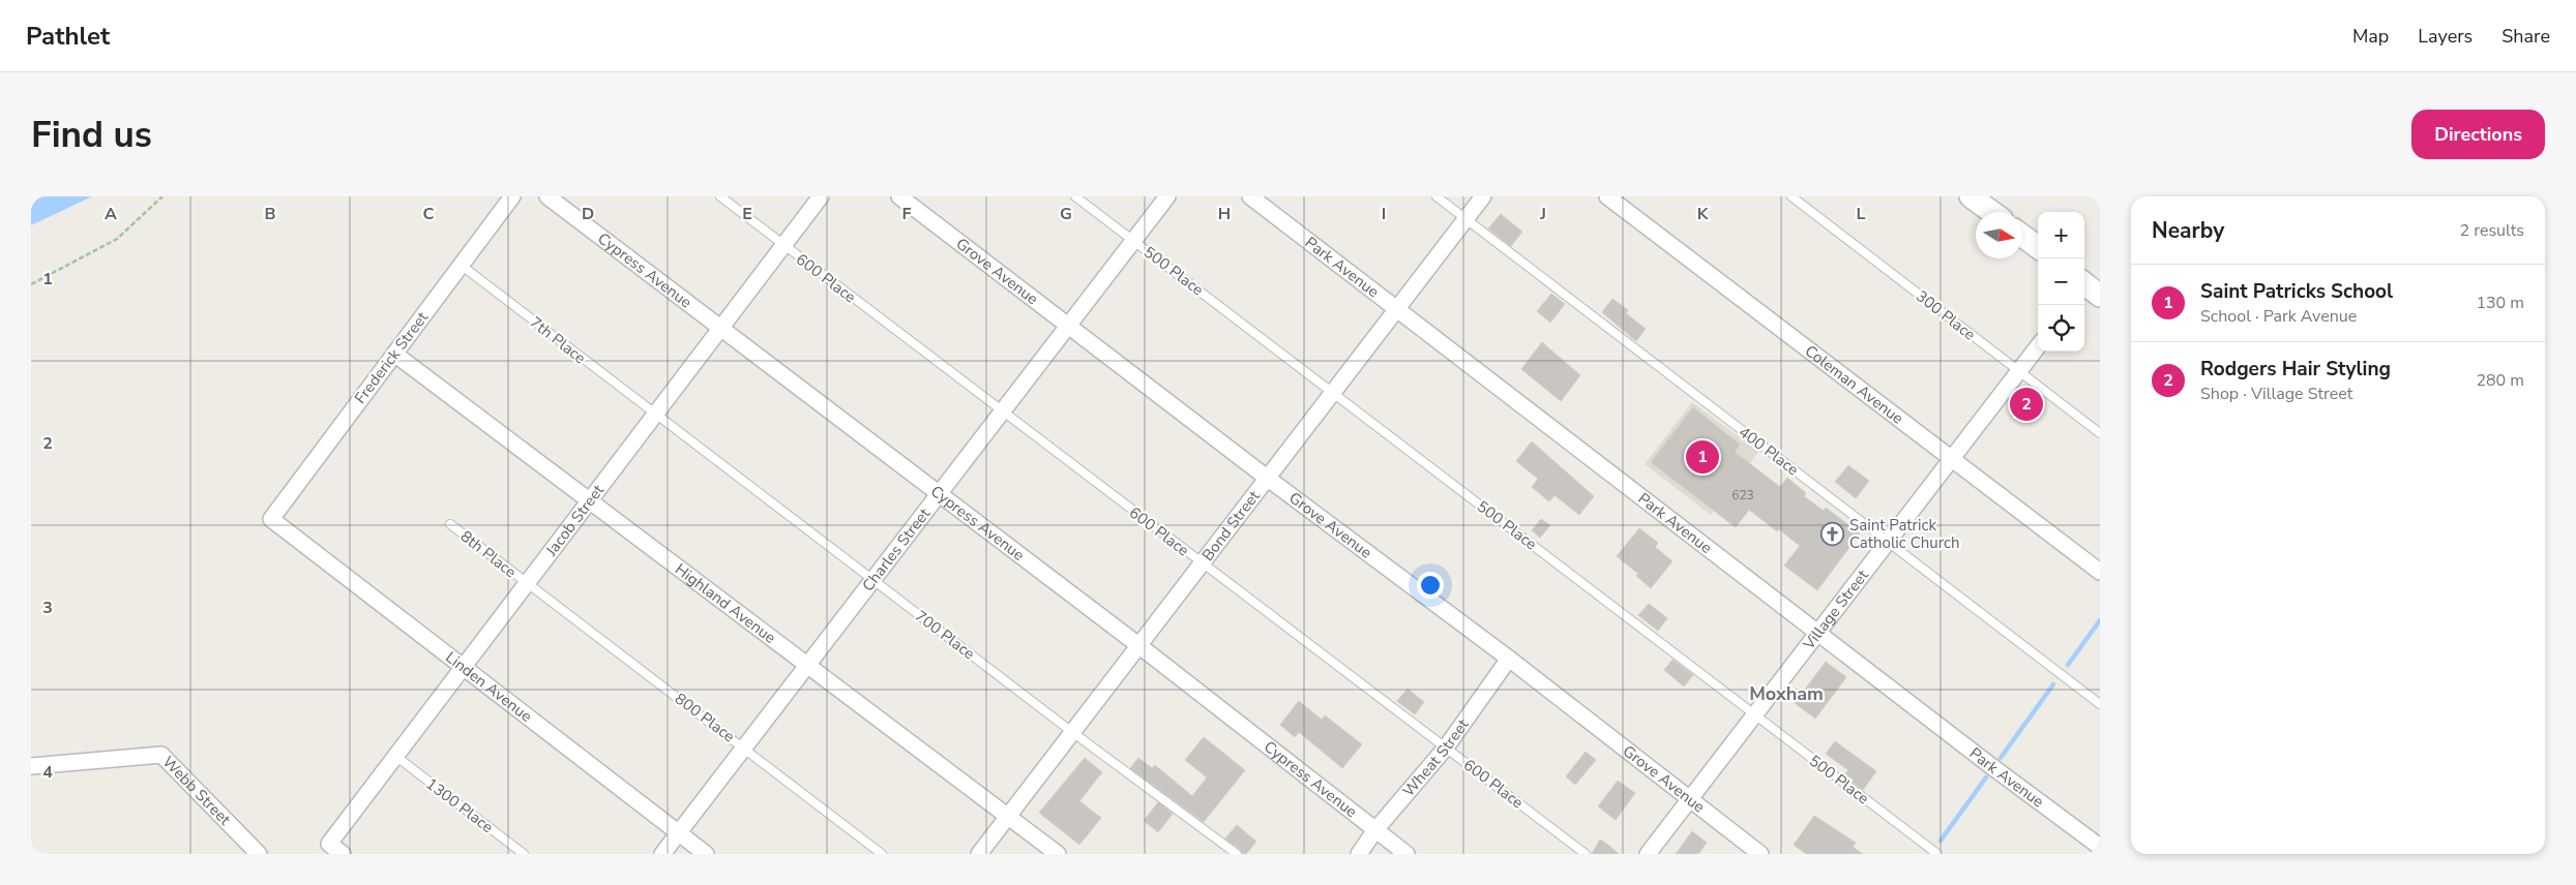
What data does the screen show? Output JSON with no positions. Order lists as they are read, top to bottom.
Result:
{
  "streets": {
    "street": [
      "Park Avenue",
      "Cypress Avenue",
      "Grove Avenue",
      "Frederick Street",
      "Coleman Avenue",
      "Jacob Street",
      "Bond Street",
      "Charles Street",
      "Highland Avenue",
      "Village Street",
      "Linden Avenue",
      "Wheat Street",
      "Webb Street"
    ],
    "lane": [
      "500 Place",
      "600 Place",
      "300 Place",
      "7th Place",
      "400 Place",
      "8th Place",
      "700 Place",
      "800 Place",
      "1300 Place"
    ]
  },
  "crossings": [
    ["Park Avenue", "Bond Street"],
    ["Park Avenue", "Village Street"],
    ["Cypress Avenue", "Jacob Street"],
    ["Cypress Avenue", "Bond Street"],
    ["Cypress Avenue", "Charles Street"],
    ["Cypress Avenue", "Wheat Street"],
    ["Grove Avenue", "Bond Street"],
    ["Grove Avenue", "Charles Street"],
    ["Grove Avenue", "Village Street"],
    ["Grove Avenue", "Wheat Street"],
    ["500 Place", "Bond Street"],
    ["500 Place", "Charles Street"],
    ["500 Place", "Village Street"],
    ["600 Place", "Jacob Street"],
    ["600 Place", "Bond Street"],
    ["600 Place", "Charles Street"],
    ["600 Place", "Wheat Street"],
    ["300 Place", "Village Street"],
    ["7th Place", "Frederick Street"],
    ["7th Place", "Jacob Street"],
    ["7th Place", "700 Place"],
    ["Frederick Street", "Highland Avenue"],
    ["Frederick Street", "Linden Avenue"],
    ["Coleman Avenue", "Village Street"],
    ["400 Place", "Bond Street"],
    ["400 Place", "Village Street"],
    ["Jacob Street", "8th Place"],
    ["Jacob Street", "Highland Avenue"],
    ["Jacob Street", "700 Place"],
    ["Jacob Street", "Linden Avenue"],
    ["Jacob Street", "800 Place"],
    ["Jacob Street", "1300 Place"],
    ["Bond Street", "Highland Avenue"],
    ["Bond Street", "700 Place"],
    ["Charles Street", "Highland Avenue"],
    ["Charles Street", "700 Place"],
    ["Charles Street", "Linden Avenue"],
    ["Charles Street", "800 Place"],
    ["8th Place", "800 Place"]
  ],
  "districts": ["Moxham"],
  "places": {
    "church": ["Saint Patrick Catholic Church"]
  },
  "house_numbers": ["623"],
  "north": "right",
  "page": {
    "header": "Pathlet",
    "nav": ["Map", "Layers", "Share"],
    "buttons": "Directions",
    "title": "Find us",
    "heading": ["Nearby", "2 results"],
    "map_buttons": ["+", "−"],
    "list": [
      {
        "mark": "1",
        "name": "Saint Patricks School",
        "note": "School · Park Avenue",
        "value": "130 m"
      },
      {
        "mark": "2",
        "name": "Rodgers Hair Styling",
        "note": "Shop · Village Street",
        "value": "280 m"
      }
    ],
    "pins": ["2", "1"]
  },
  "grid": {
    "columns": [
      "A",
      "B",
      "C",
      "D",
      "E",
      "F",
      "G",
      "H",
      "I",
      "J",
      "K",
      "L"
    ],
    "rows": [
      "1",
      "2",
      "3",
      "4"
    ]
  }
}
